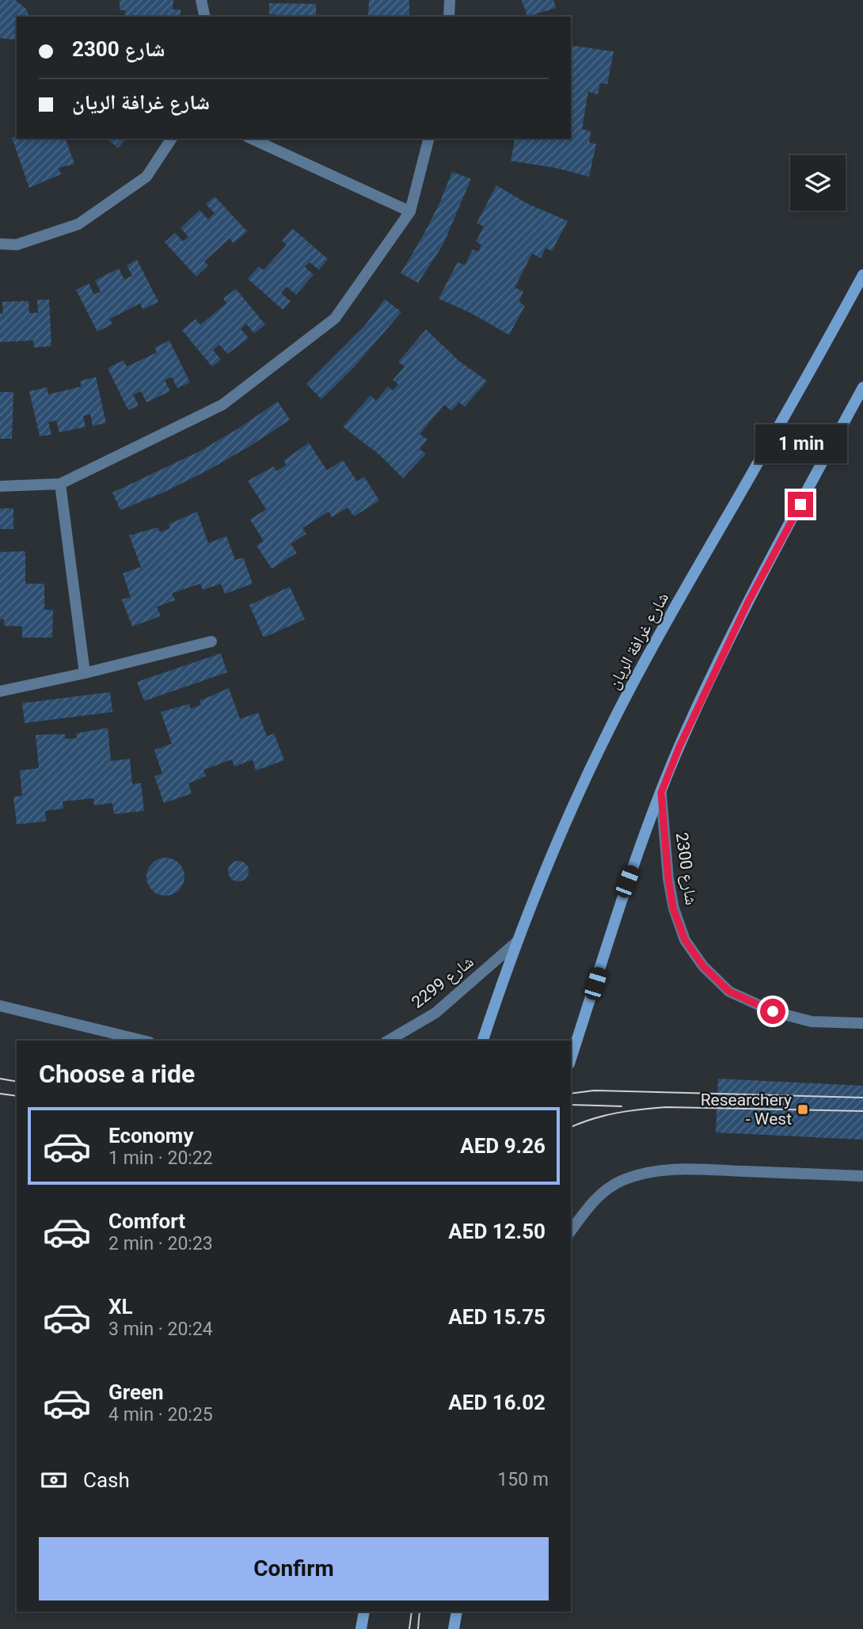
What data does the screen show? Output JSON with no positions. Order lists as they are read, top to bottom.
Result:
{
  "streets": {
    "main road": ["شارع غرافة الريان"],
    "street": ["شارع 2300", "شارع 2299"]
  },
  "crossings": [
    ["شارع غرافة الريان", "شارع 2299"]
  ],
  "places": {
    "transit": ["Researchery - West"]
  },
  "page": {
    "banner": ["شارع 2300", "شارع غرافة الريان"],
    "bubble": "1 min",
    "heading": "Choose a ride",
    "list": [
      {
        "name": "Economy",
        "note": "1 min · 20:22",
        "value": "AED 9.26"
      },
      {
        "name": "Comfort",
        "note": "2 min · 20:23",
        "value": "AED 12.50"
      },
      {
        "name": "XL",
        "note": "3 min · 20:24",
        "value": "AED 15.75"
      },
      {
        "name": "Green",
        "note": "4 min · 20:25",
        "value": "AED 16.02"
      }
    ],
    "pay": ["Cash", "150 m"],
    "buttons": "Confirm"
  }
}
